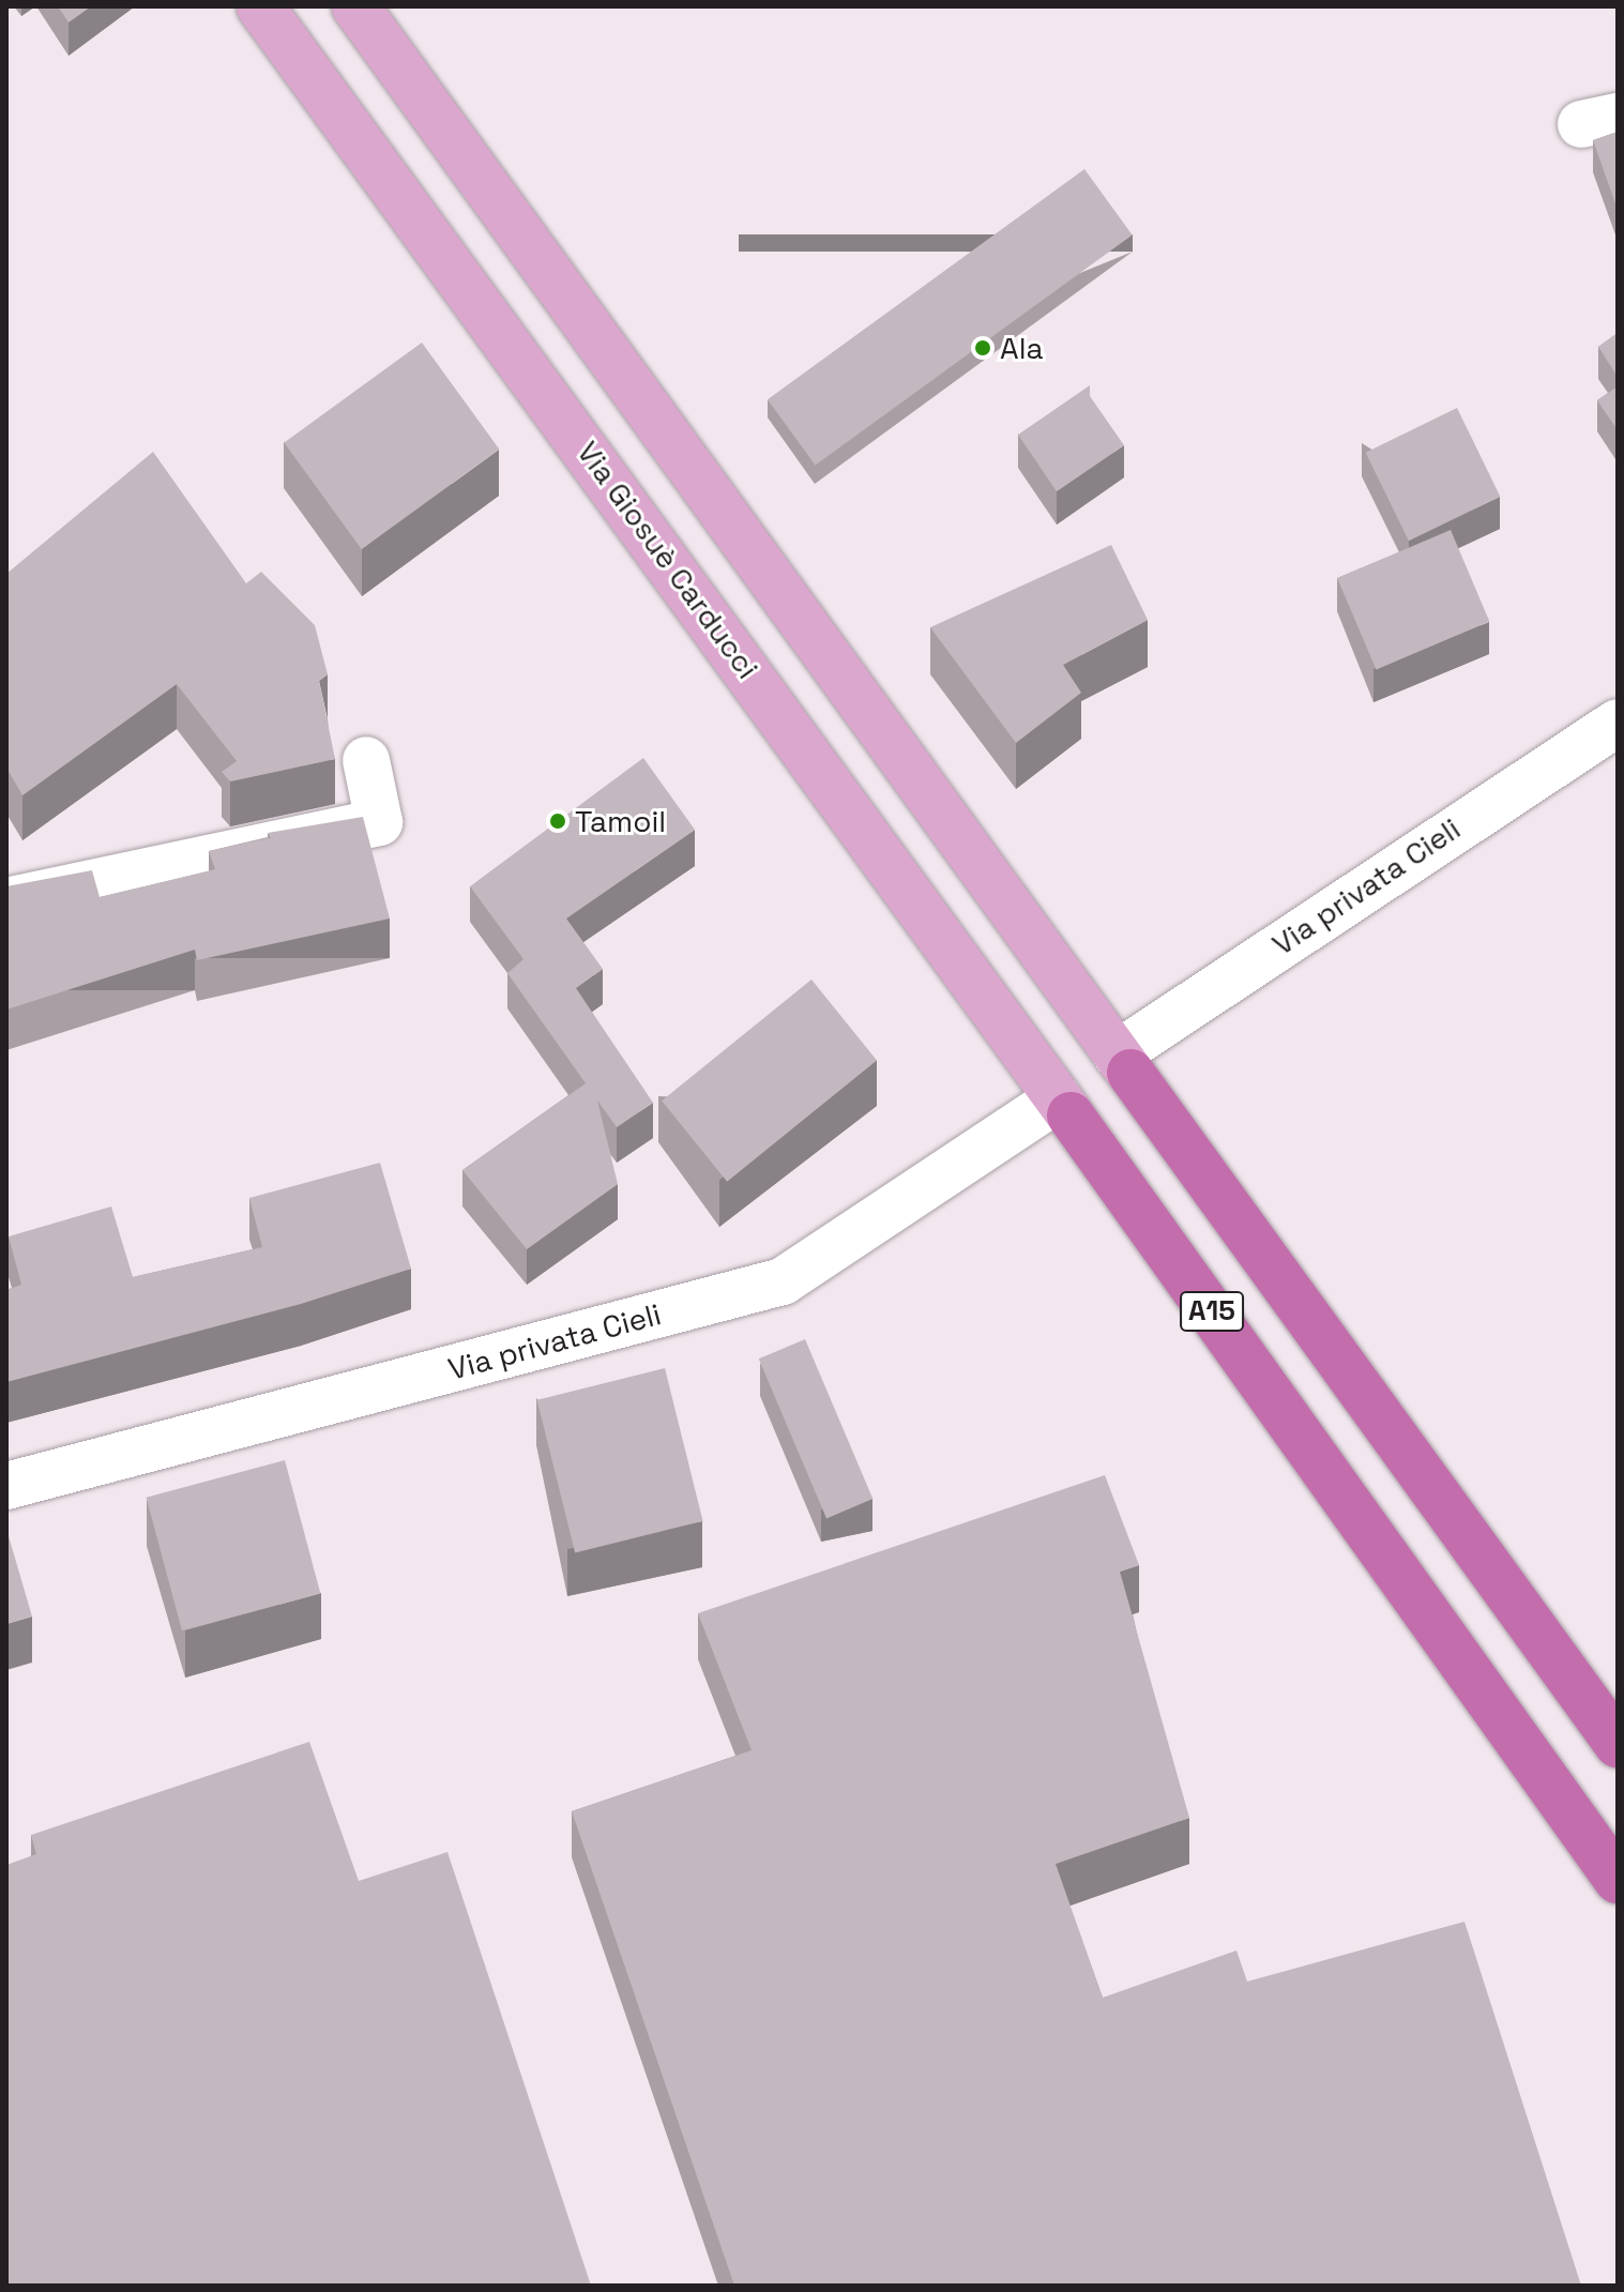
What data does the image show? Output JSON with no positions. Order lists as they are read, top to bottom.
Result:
{
  "streets": {
    "highway": ["A15"],
    "main road": ["Via Giosuè Carducci"],
    "street": ["Via privata Cieli"]
  },
  "crossings": [
    ["Via Giosuè Carducci", "Via privata Cieli"],
    ["Via Giosuè Carducci", "A15"],
    ["Via privata Cieli", "A15"]
  ],
  "places": ["Ala", "Tamoil"]
}
